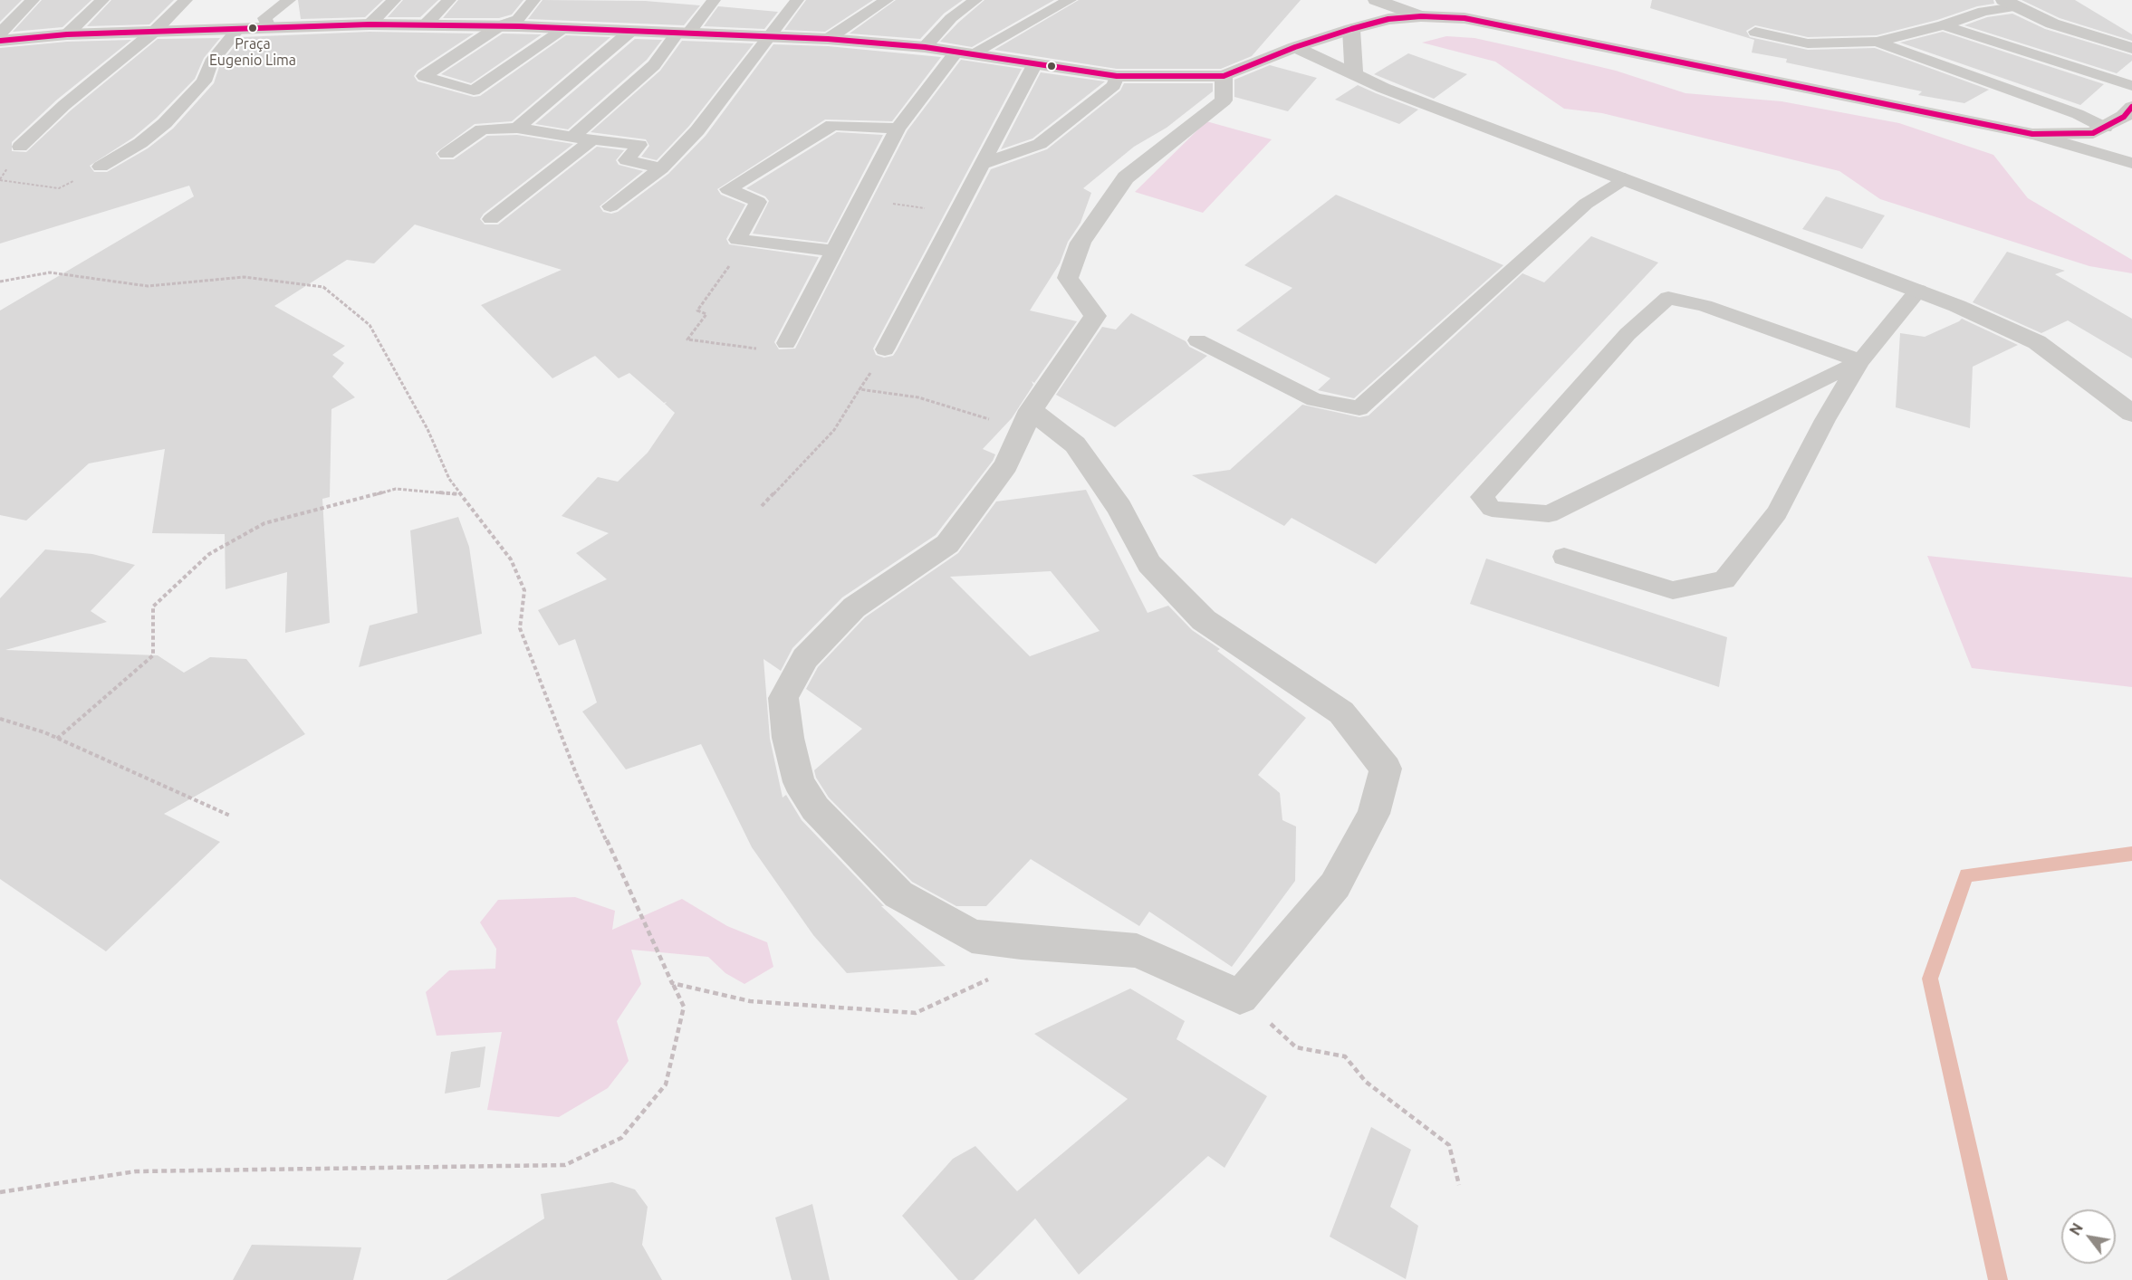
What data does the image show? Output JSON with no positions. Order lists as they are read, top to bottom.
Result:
{
  "places": ["Praça Eugenio Lima"],
  "north": "top left"
}
